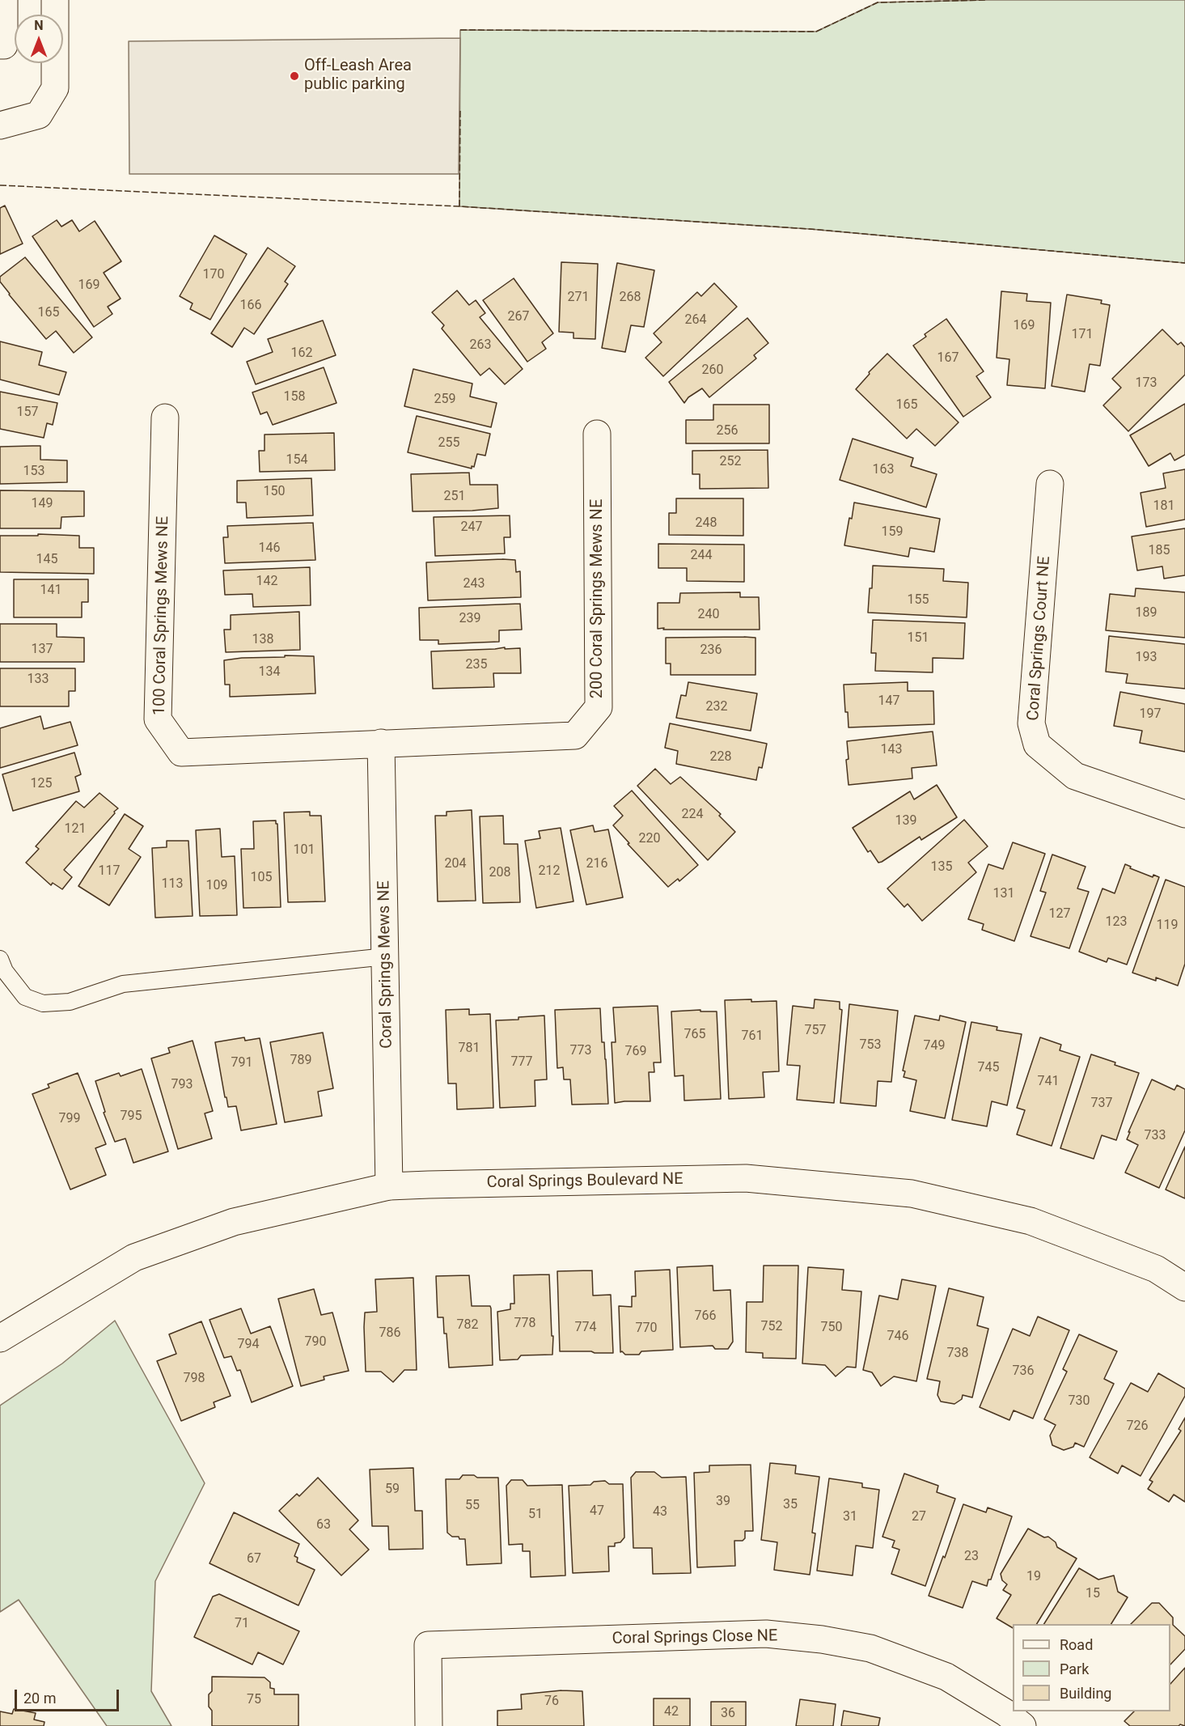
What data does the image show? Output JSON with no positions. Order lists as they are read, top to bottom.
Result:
{
  "streets": {
    "street": [
      "200 Coral Springs Mews NE",
      "100 Coral Springs Mews NE",
      "Coral Springs Court NE",
      "Coral Springs Mews NE",
      "Coral Springs Boulevard NE",
      "Coral Springs Close NE"
    ]
  },
  "crossings": [
    ["200 Coral Springs Mews NE", "100 Coral Springs Mews NE"],
    ["200 Coral Springs Mews NE", "Coral Springs Mews NE"],
    ["100 Coral Springs Mews NE", "Coral Springs Mews NE"],
    ["Coral Springs Mews NE", "Coral Springs Boulevard NE"]
  ],
  "places": ["Off-Leash Area public parking"],
  "house_numbers": [
    "170",
    "169",
    "271",
    "268",
    "166",
    "165",
    "267",
    "264",
    "169",
    "171",
    "263",
    "162",
    "167",
    "260",
    "173",
    "158",
    "259",
    "165",
    "157",
    "256",
    "255",
    "154",
    "252",
    "163",
    "153",
    "150",
    "251",
    "149",
    "181",
    "248",
    "247",
    "159",
    "146",
    "185",
    "244",
    "145",
    "142",
    "243",
    "141",
    "155",
    "189",
    "240",
    "239",
    "151",
    "138",
    "137",
    "236",
    "193",
    "235",
    "134",
    "133",
    "147",
    "232",
    "197",
    "143",
    "228",
    "125",
    "224",
    "139",
    "121",
    "220",
    "101",
    "204",
    "216",
    "135",
    "117",
    "212",
    "208",
    "105",
    "113",
    "109",
    "131",
    "127",
    "123",
    "119",
    "757",
    "765",
    "761",
    "753",
    "749",
    "781",
    "773",
    "769",
    "789",
    "777",
    "791",
    "745",
    "741",
    "793",
    "737",
    "795",
    "799",
    "733",
    "766",
    "778",
    "782",
    "752",
    "774",
    "750",
    "770",
    "786",
    "746",
    "790",
    "794",
    "738",
    "736",
    "798",
    "730",
    "726",
    "59",
    "39",
    "35",
    "55",
    "47",
    "43",
    "51",
    "31",
    "27",
    "63",
    "23",
    "67",
    "19",
    "15",
    "71",
    "75",
    "76",
    "42",
    "36"
  ],
  "legend": ["Road", "Park", "Building"],
  "scale_bar": "20 m",
  "north": "top"
}
